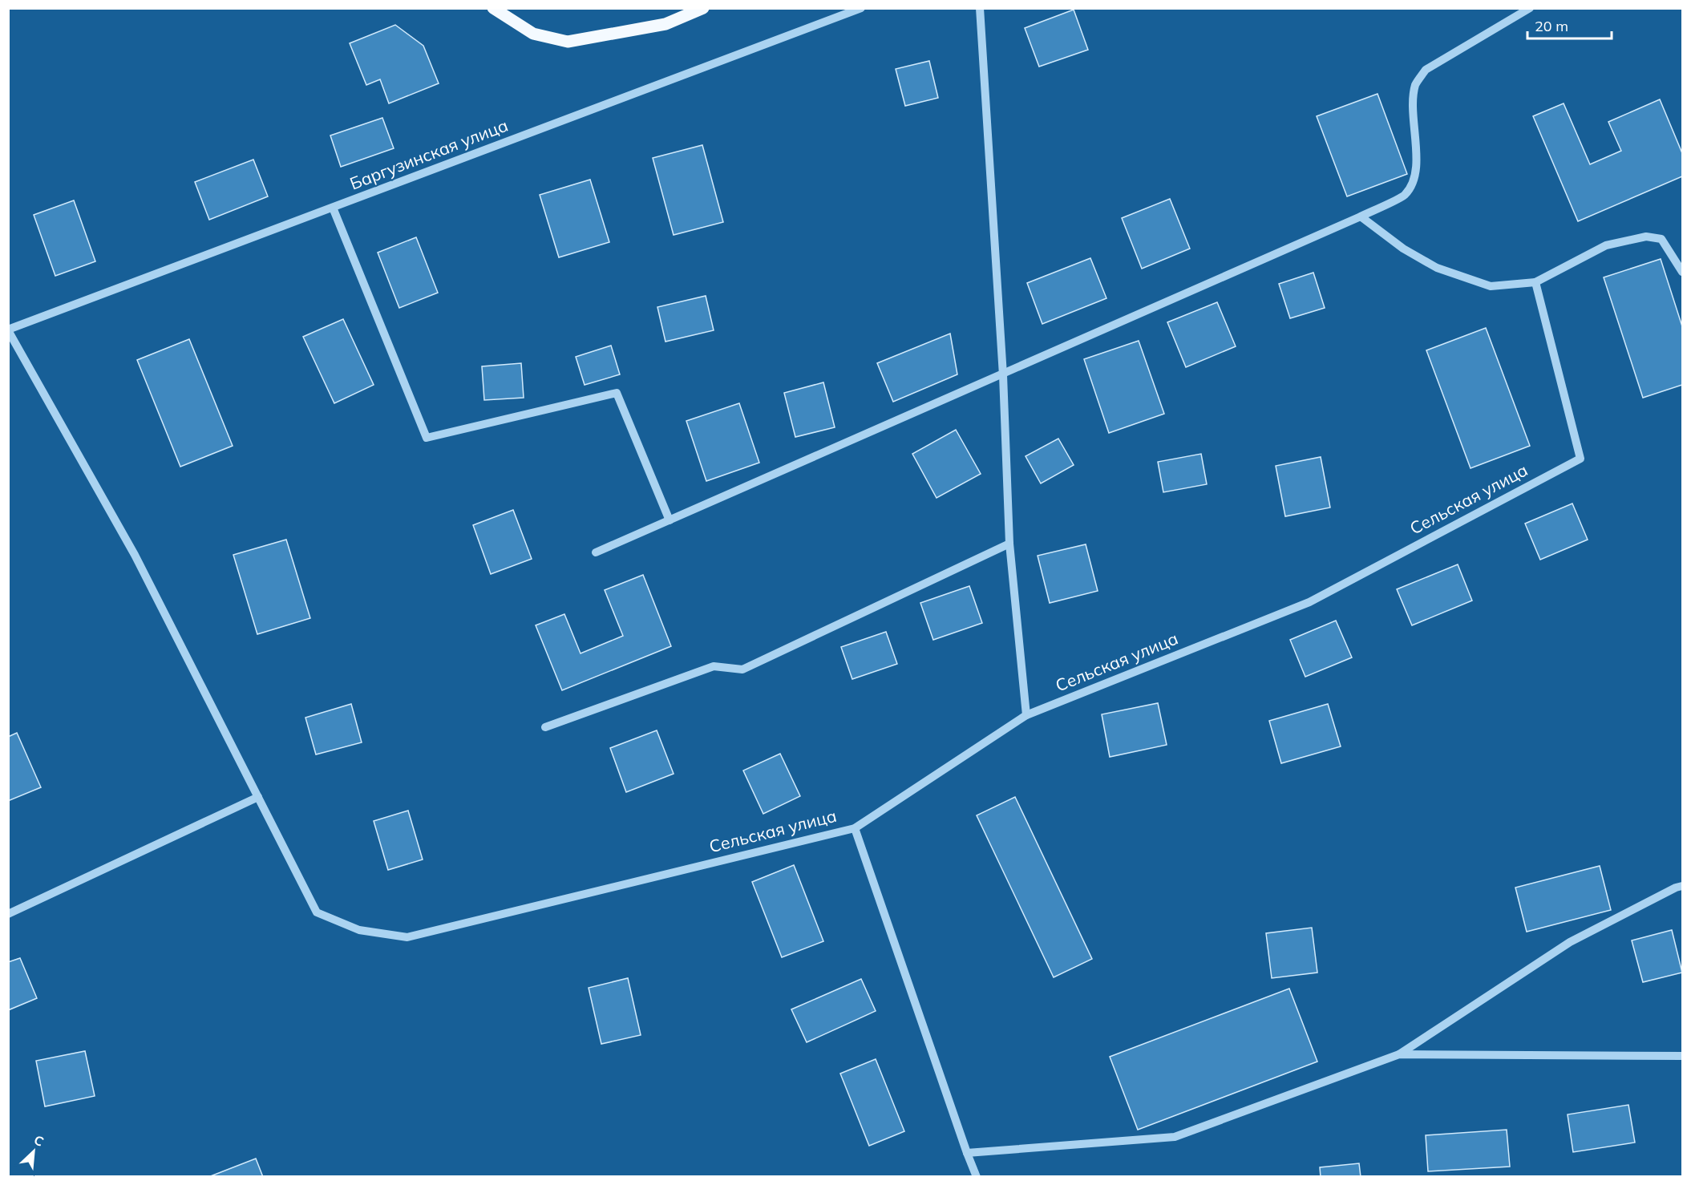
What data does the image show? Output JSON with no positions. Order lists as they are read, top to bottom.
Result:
{
  "streets": {
    "street": ["Баргузинская улица", "Сельская улица"]
  },
  "scale_bar": "20 m",
  "north": "top right"
}
